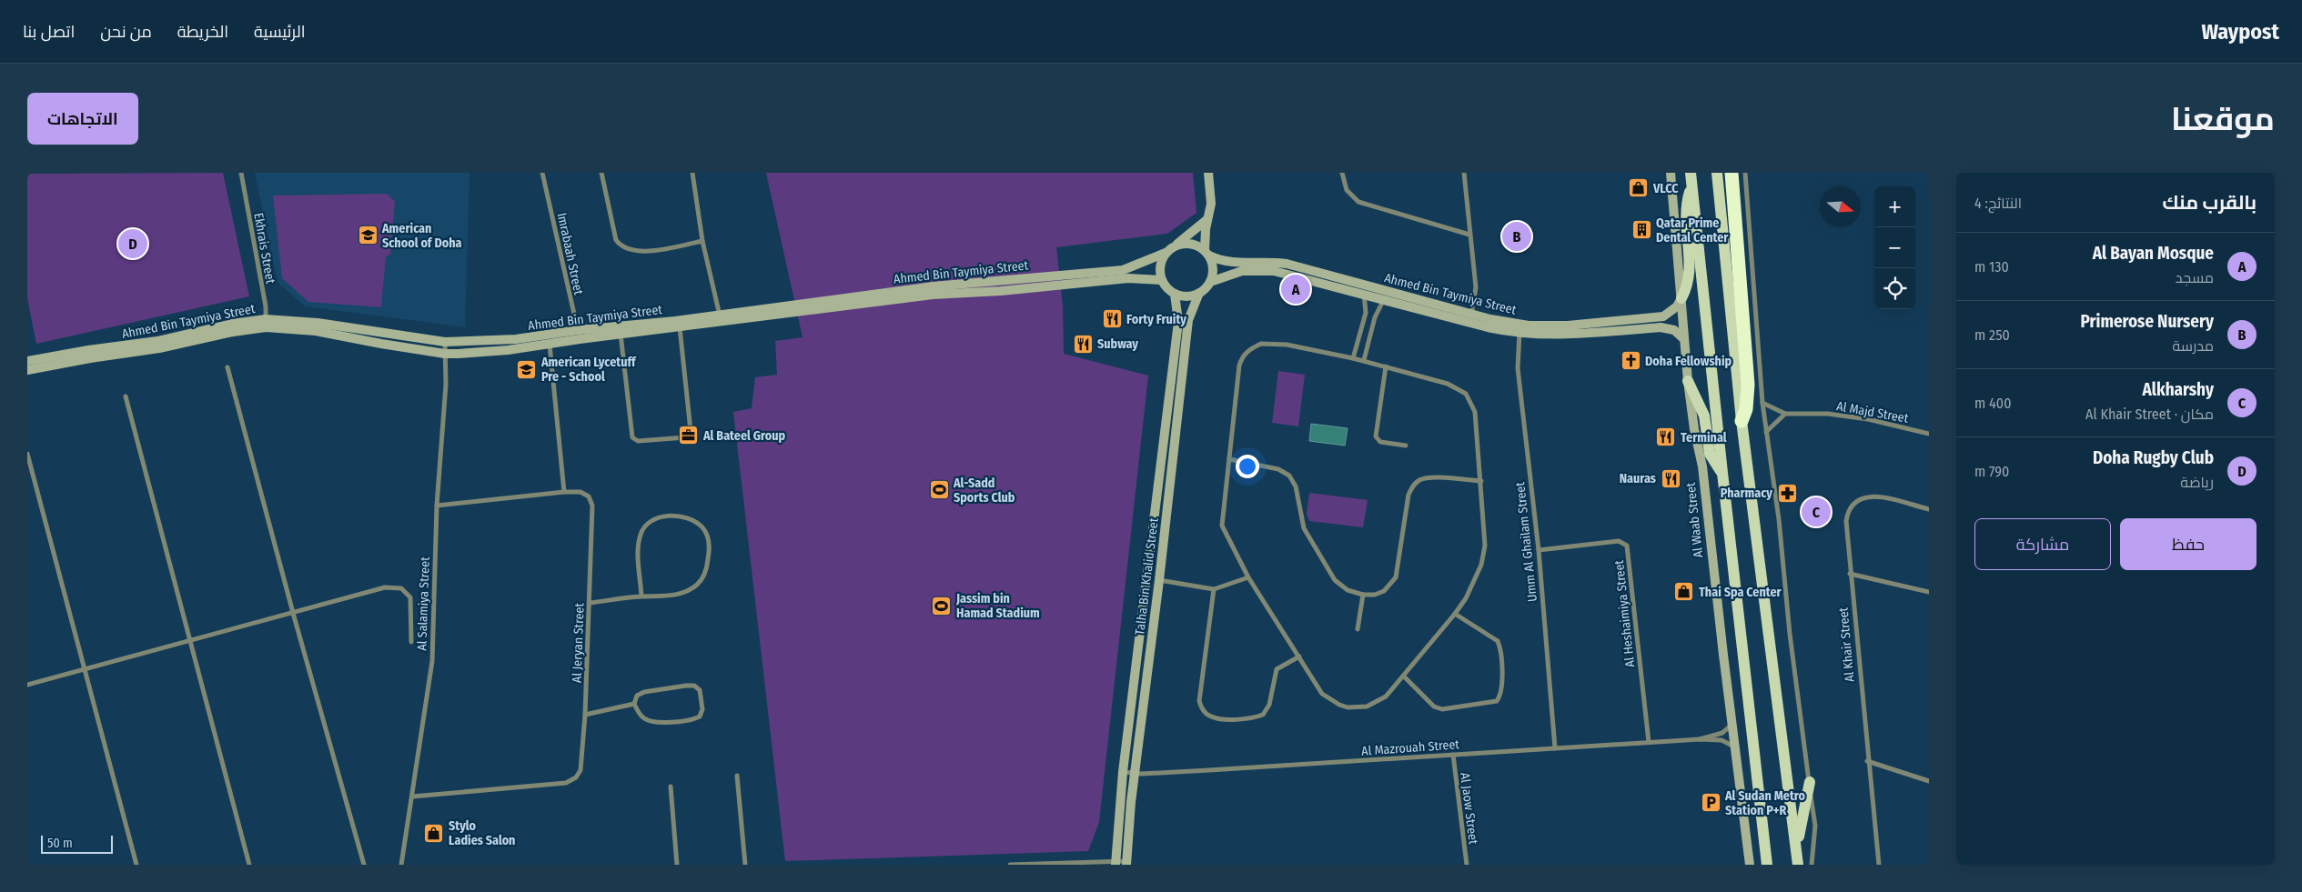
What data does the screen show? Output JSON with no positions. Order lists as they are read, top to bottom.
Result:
{
  "streets": {
    "street": [
      "Ekhrais Street",
      "Imrabaah Street",
      "Ahmed Bin Taymiya Street",
      "Al Majd Street",
      "Al Waab Street",
      "Umm Al Ghailam Street",
      "Talha Bin Khalid Street",
      "Al Salamiya Street",
      "Al Heshaimiya Street",
      "Al Jeryan Street",
      "Al Khair Street",
      "Al Mazrouah Street",
      "Al Jaow Street"
    ]
  },
  "crossings": [
    ["Ekhrais Street", "Ahmed Bin Taymiya Street"],
    ["Imrabaah Street", "Ahmed Bin Taymiya Street"],
    ["Ahmed Bin Taymiya Street", "Al Waab Street"],
    ["Ahmed Bin Taymiya Street", "Umm Al Ghailam Street"],
    ["Ahmed Bin Taymiya Street", "Talha Bin Khalid Street"],
    ["Ahmed Bin Taymiya Street", "Al Salamiya Street"],
    ["Umm Al Ghailam Street", "Al Heshaimiya Street"],
    ["Umm Al Ghailam Street", "Al Mazrouah Street"],
    ["Talha Bin Khalid Street", "Al Mazrouah Street"],
    ["Al Salamiya Street", "Al Jeryan Street"],
    ["Al Heshaimiya Street", "Al Mazrouah Street"],
    ["Al Mazrouah Street", "Al Jaow Street"]
  ],
  "places": {
    "shop": ["VLCC", "Thai Spa Center", "Stylo Ladies Salon"],
    "building": ["Qatar Prime Dental Center"],
    "school or university": ["American School of Doha", "American Lycetuff Pre - School"],
    "restaurant": [
      "Forty Fruity",
      "Subway",
      "Terminal",
      "Nauras"
    ],
    "church": ["Doha Fellowship"],
    "office": ["Al Bateel Group"],
    "sports": ["Al-Sadd Sports Club", "Jassim bin Hamad Stadium"],
    "pharmacy": ["Pharmacy"],
    "parking": ["Al Sudan Metro Station P+R"]
  },
  "scale_bar": "50 m",
  "north": "right",
  "page": {
    "header": "Waypost",
    "nav": [
      "الرئيسية",
      "الخريطة",
      "من نحن",
      "اتصل بنا"
    ],
    "title": "موقعنا",
    "buttons": [
      "الاتجاهات",
      ["حفظ", "مشاركة"]
    ],
    "heading": ["بالقرب منك", "النتائج: 4"],
    "map_buttons": ["+", "−"],
    "pins": [
      "B",
      "D",
      "A",
      "C"
    ],
    "list": [
      {
        "mark": "A",
        "name": "Al Bayan Mosque",
        "note": "مسجد",
        "value": "130 m"
      },
      {
        "mark": "B",
        "name": "Primerose Nursery",
        "note": "مدرسة",
        "value": "250 m"
      },
      {
        "mark": "C",
        "name": "Alkharshy",
        "note": "مكان · Al Khair Street",
        "value": "400 m"
      },
      {
        "mark": "D",
        "name": "Doha Rugby Club",
        "note": "رياضة",
        "value": "790 m"
      }
    ],
    "scale": "50 m"
  }
}
